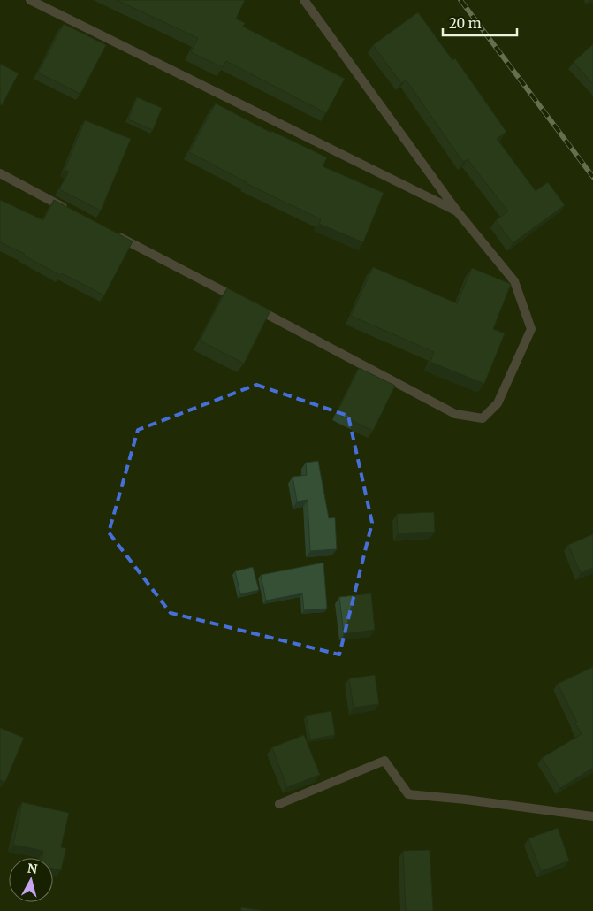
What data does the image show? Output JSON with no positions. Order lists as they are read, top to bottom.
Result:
{
  "scale_bar": "20 m",
  "north": "top"
}
